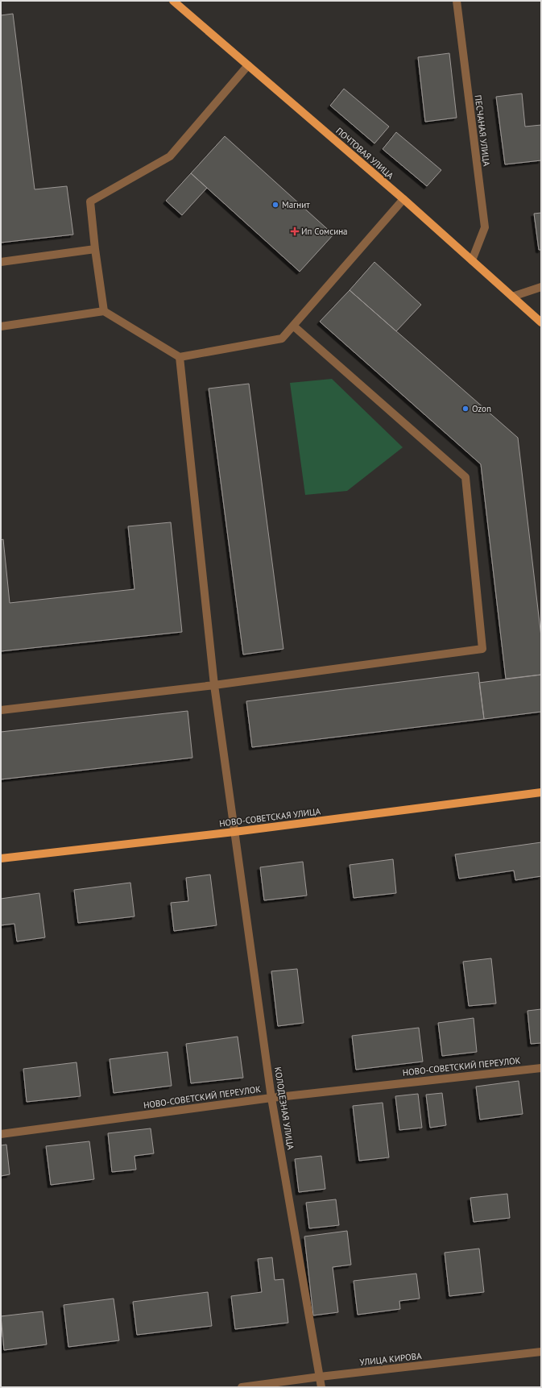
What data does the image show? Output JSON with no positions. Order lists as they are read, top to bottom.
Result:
{
  "streets": {
    "main road": ["ПОЧТОВАЯ УЛИЦА", "НОВО-СОВЕТСКАЯ УЛИЦА"],
    "street": [
      "ПЕСЧАНАЯ УЛИЦА",
      "НОВО-СОВЕТСКИЙ ПЕРЕУЛОК",
      "КОЛОДЕЗНАЯ УЛИЦА",
      "УЛИЦА КИРОВА"
    ]
  },
  "crossings": [
    ["ПЕСЧАНАЯ УЛИЦА", "ПОЧТОВАЯ УЛИЦА"],
    ["НОВО-СОВЕТСКАЯ УЛИЦА", "КОЛОДЕЗНАЯ УЛИЦА"],
    ["НОВО-СОВЕТСКИЙ ПЕРЕУЛОК", "КОЛОДЕЗНАЯ УЛИЦА"],
    ["КОЛОДЕЗНАЯ УЛИЦА", "УЛИЦА КИРОВА"]
  ],
  "places": {
    "other": ["Магнит", "Ozon"],
    "health": ["Ип Сомсина"]
  }
}
